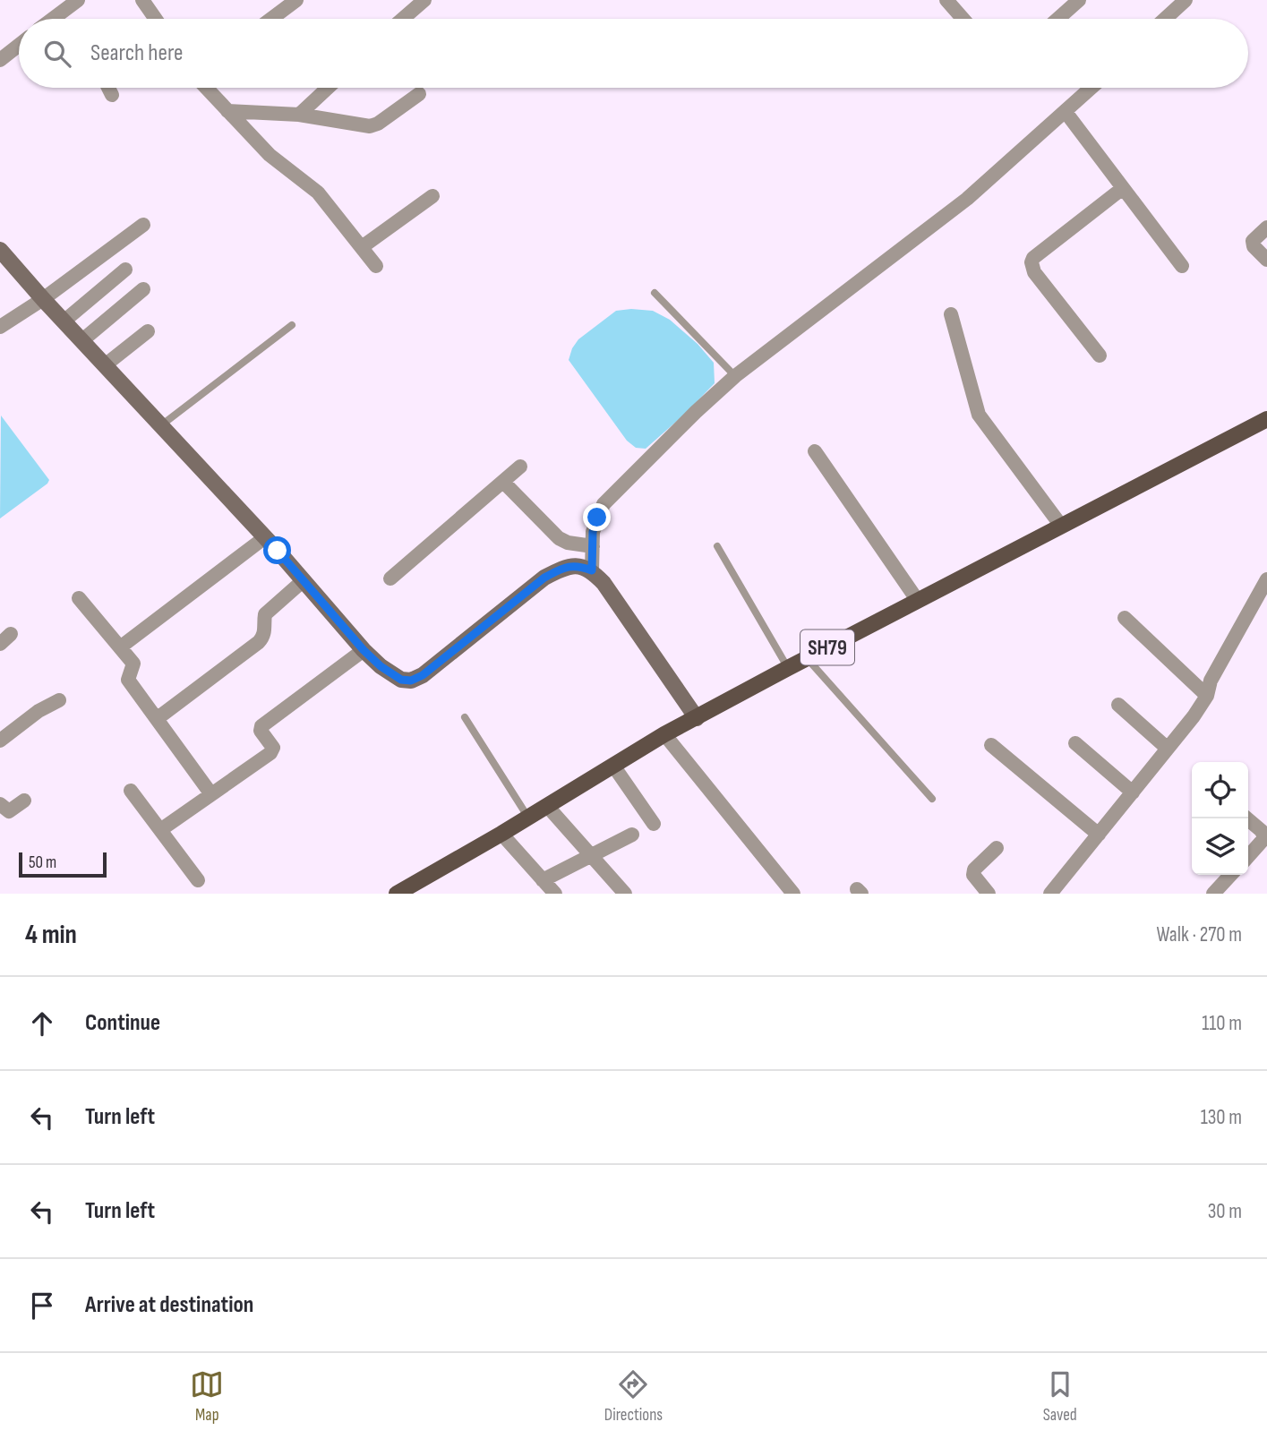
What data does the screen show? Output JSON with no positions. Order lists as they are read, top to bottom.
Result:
{
  "streets": {
    "main road": ["SH79"]
  },
  "scale_bar": "50 m",
  "page": {
    "search": "Search here",
    "scale": "50 m",
    "heading": ["4 min", "Walk · 270 m"],
    "list": [
      ["Continue", "110 m"],
      ["Turn left", "130 m"],
      ["Turn left", "30 m"],
      "Arrive at destination"
    ],
    "nav": ["Map", "Directions", "Saved"]
  }
}
